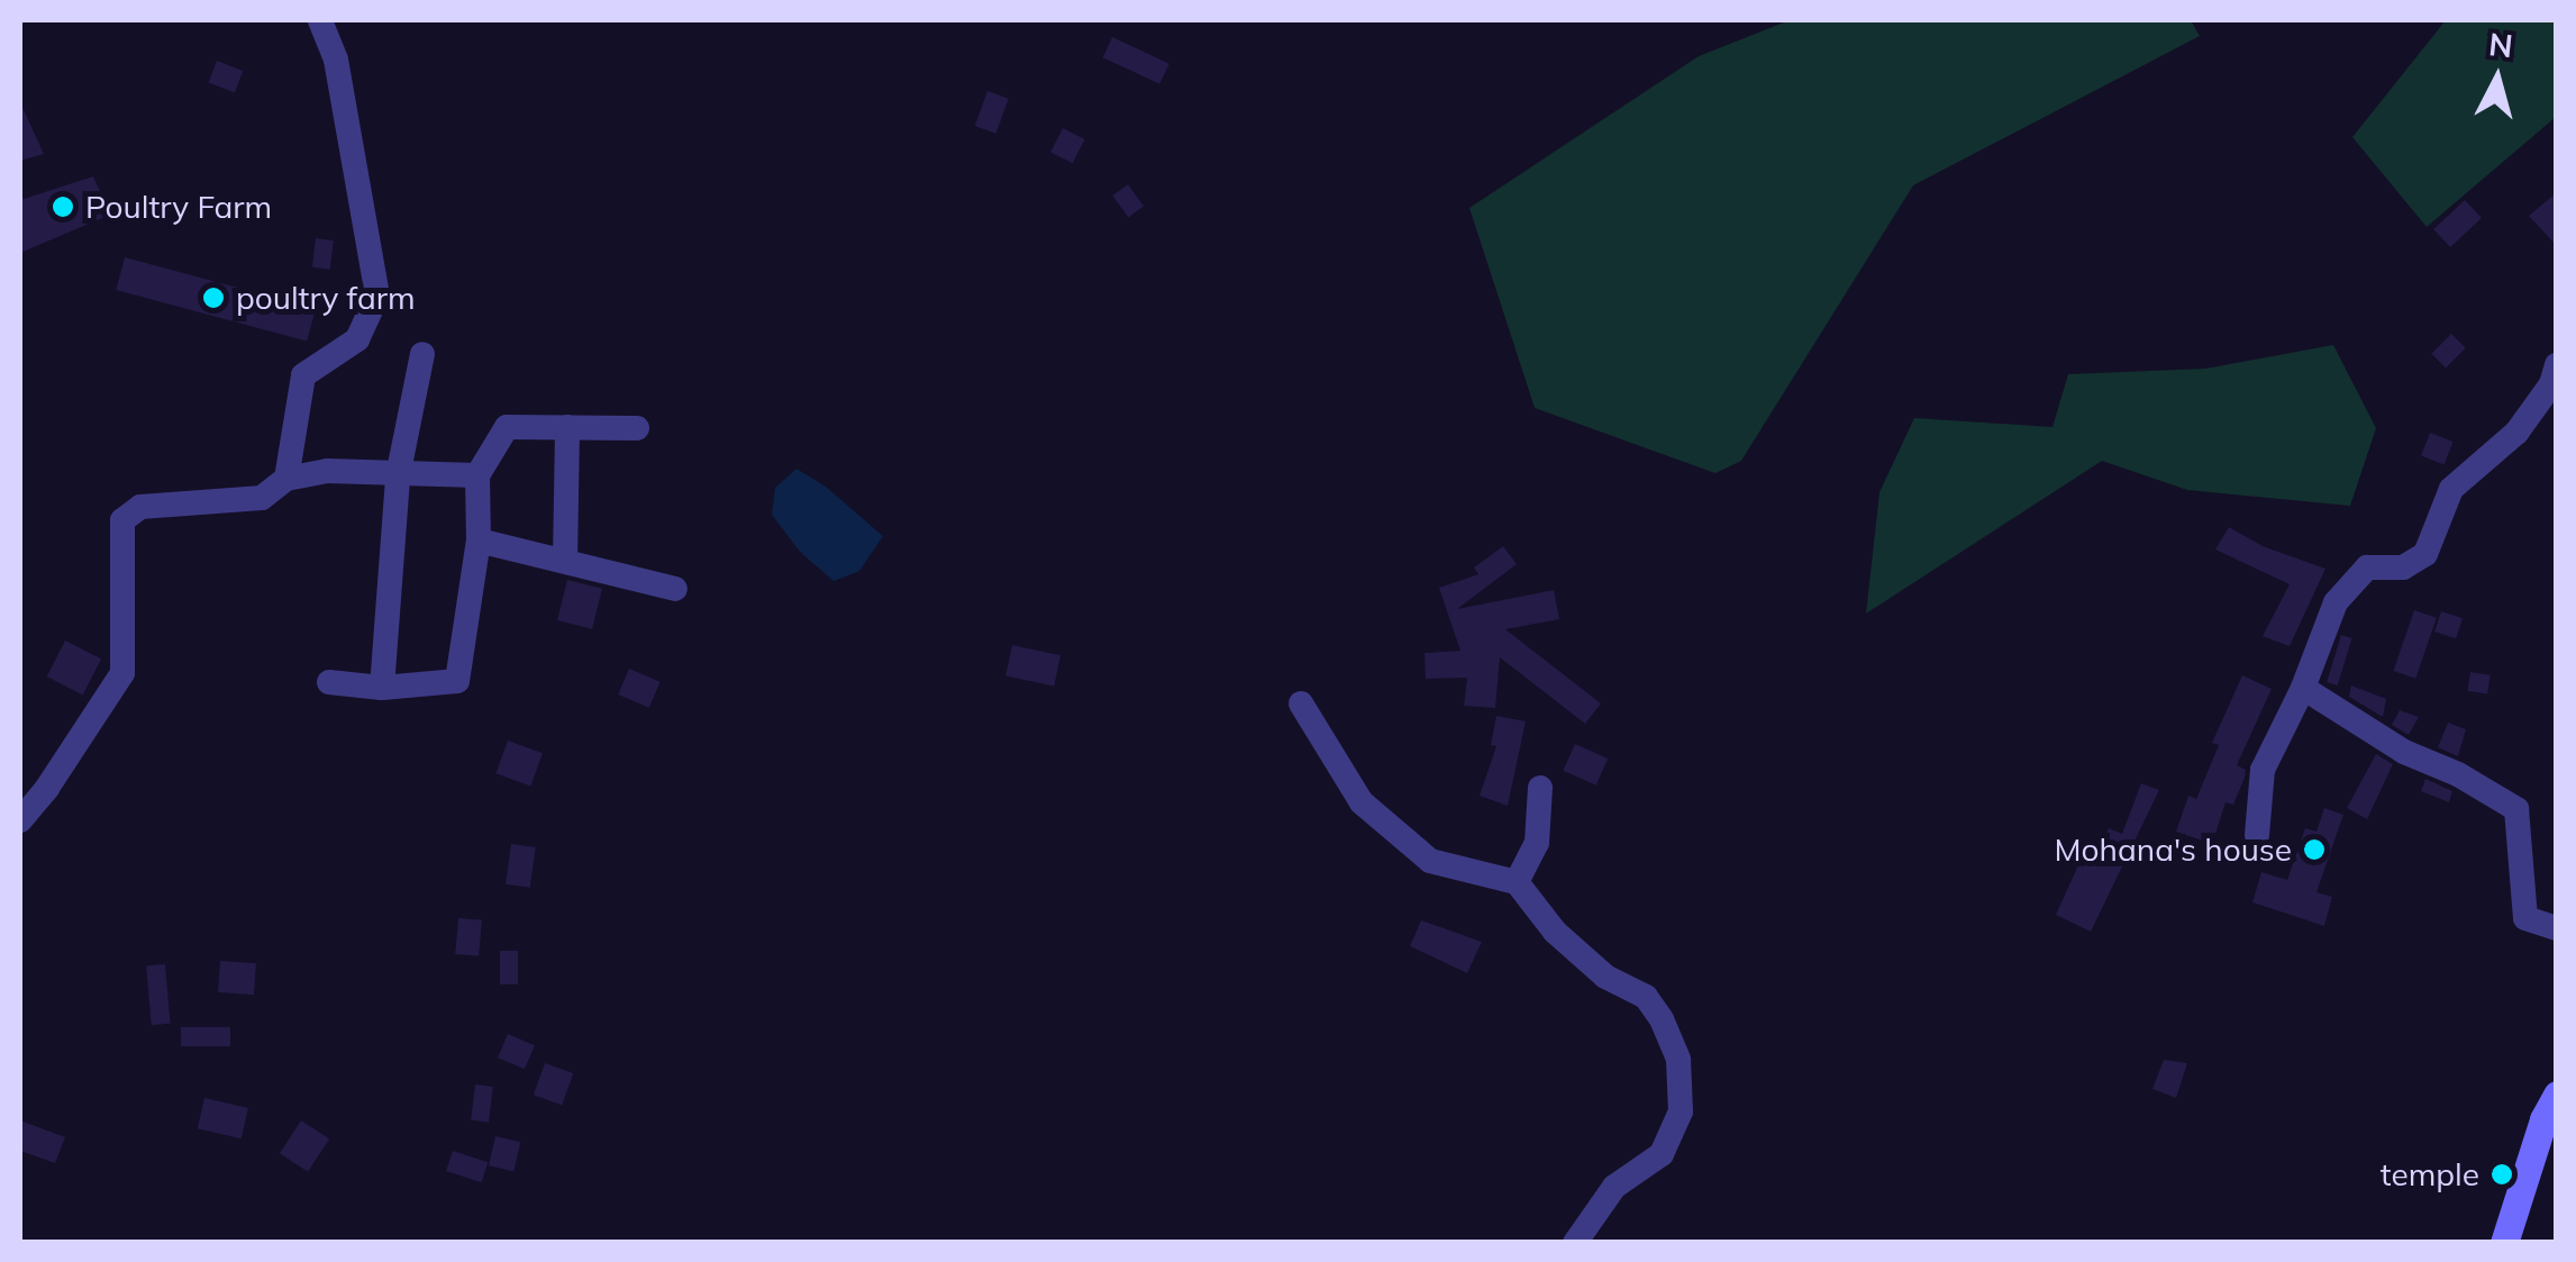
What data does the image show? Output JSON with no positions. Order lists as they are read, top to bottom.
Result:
{
  "places": [
    "Poultry Farm",
    "poultry farm",
    "Mohana's house",
    "temple"
  ],
  "north": "top"
}
